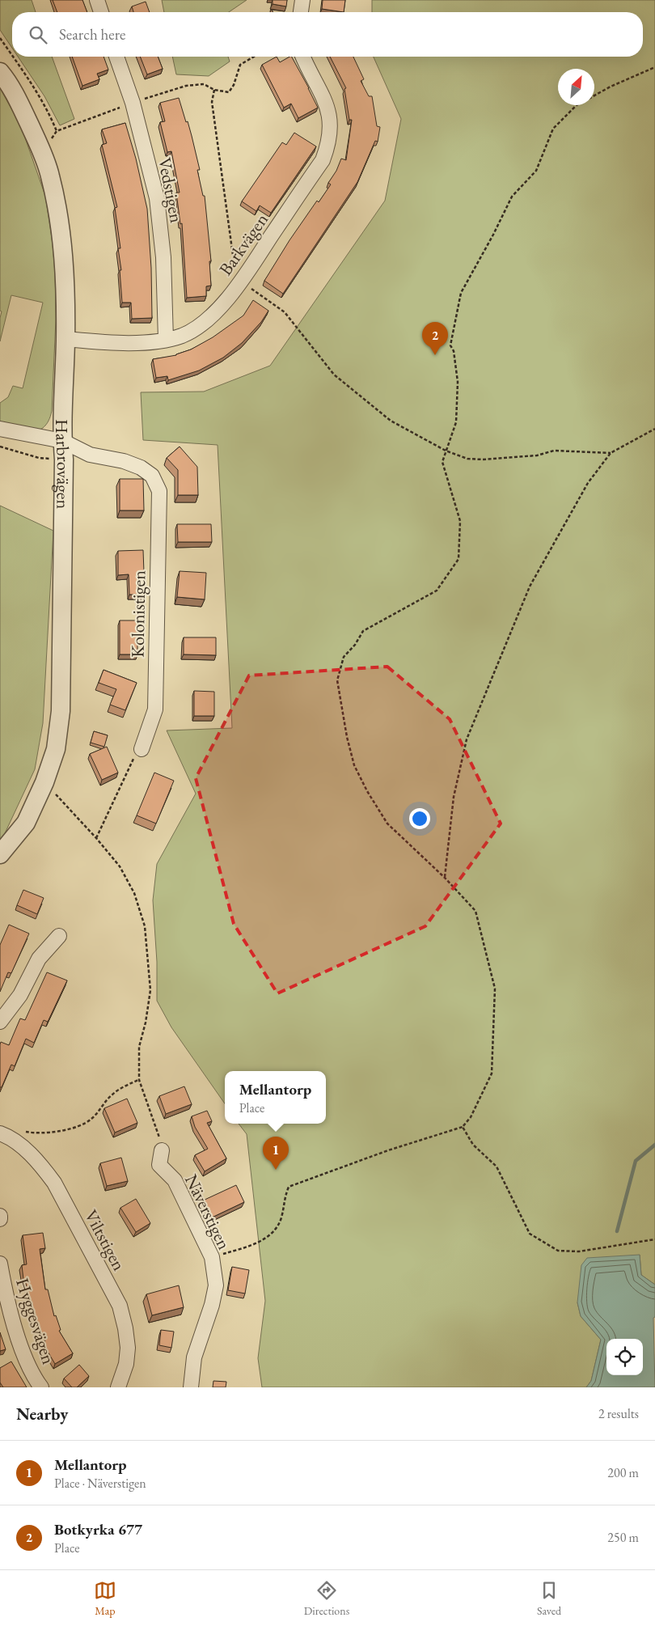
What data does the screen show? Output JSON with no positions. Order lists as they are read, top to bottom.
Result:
{
  "streets": {
    "street": [
      "Vedstigen",
      "Barkvägen",
      "Harbrovägen",
      "Kolonistigen",
      "Näverstigen",
      "Viltstigen",
      "Hyggesvägen"
    ]
  },
  "crossings": [
    ["Vedstigen", "Barkvägen"],
    ["Barkvägen", "Harbrovägen"],
    ["Harbrovägen", "Kolonistigen"]
  ],
  "north": "top right",
  "page": {
    "search": "Search here",
    "pins": ["2", "1"],
    "popup": ["Mellantorp", "Place"],
    "heading": ["Nearby", "2 results"],
    "list": [
      {
        "mark": "1",
        "name": "Mellantorp",
        "note": "Place · Näverstigen",
        "value": "200 m"
      },
      {
        "mark": "2",
        "name": "Botkyrka 677",
        "note": "Place",
        "value": "250 m"
      }
    ],
    "nav": ["Map", "Directions", "Saved"]
  }
}
